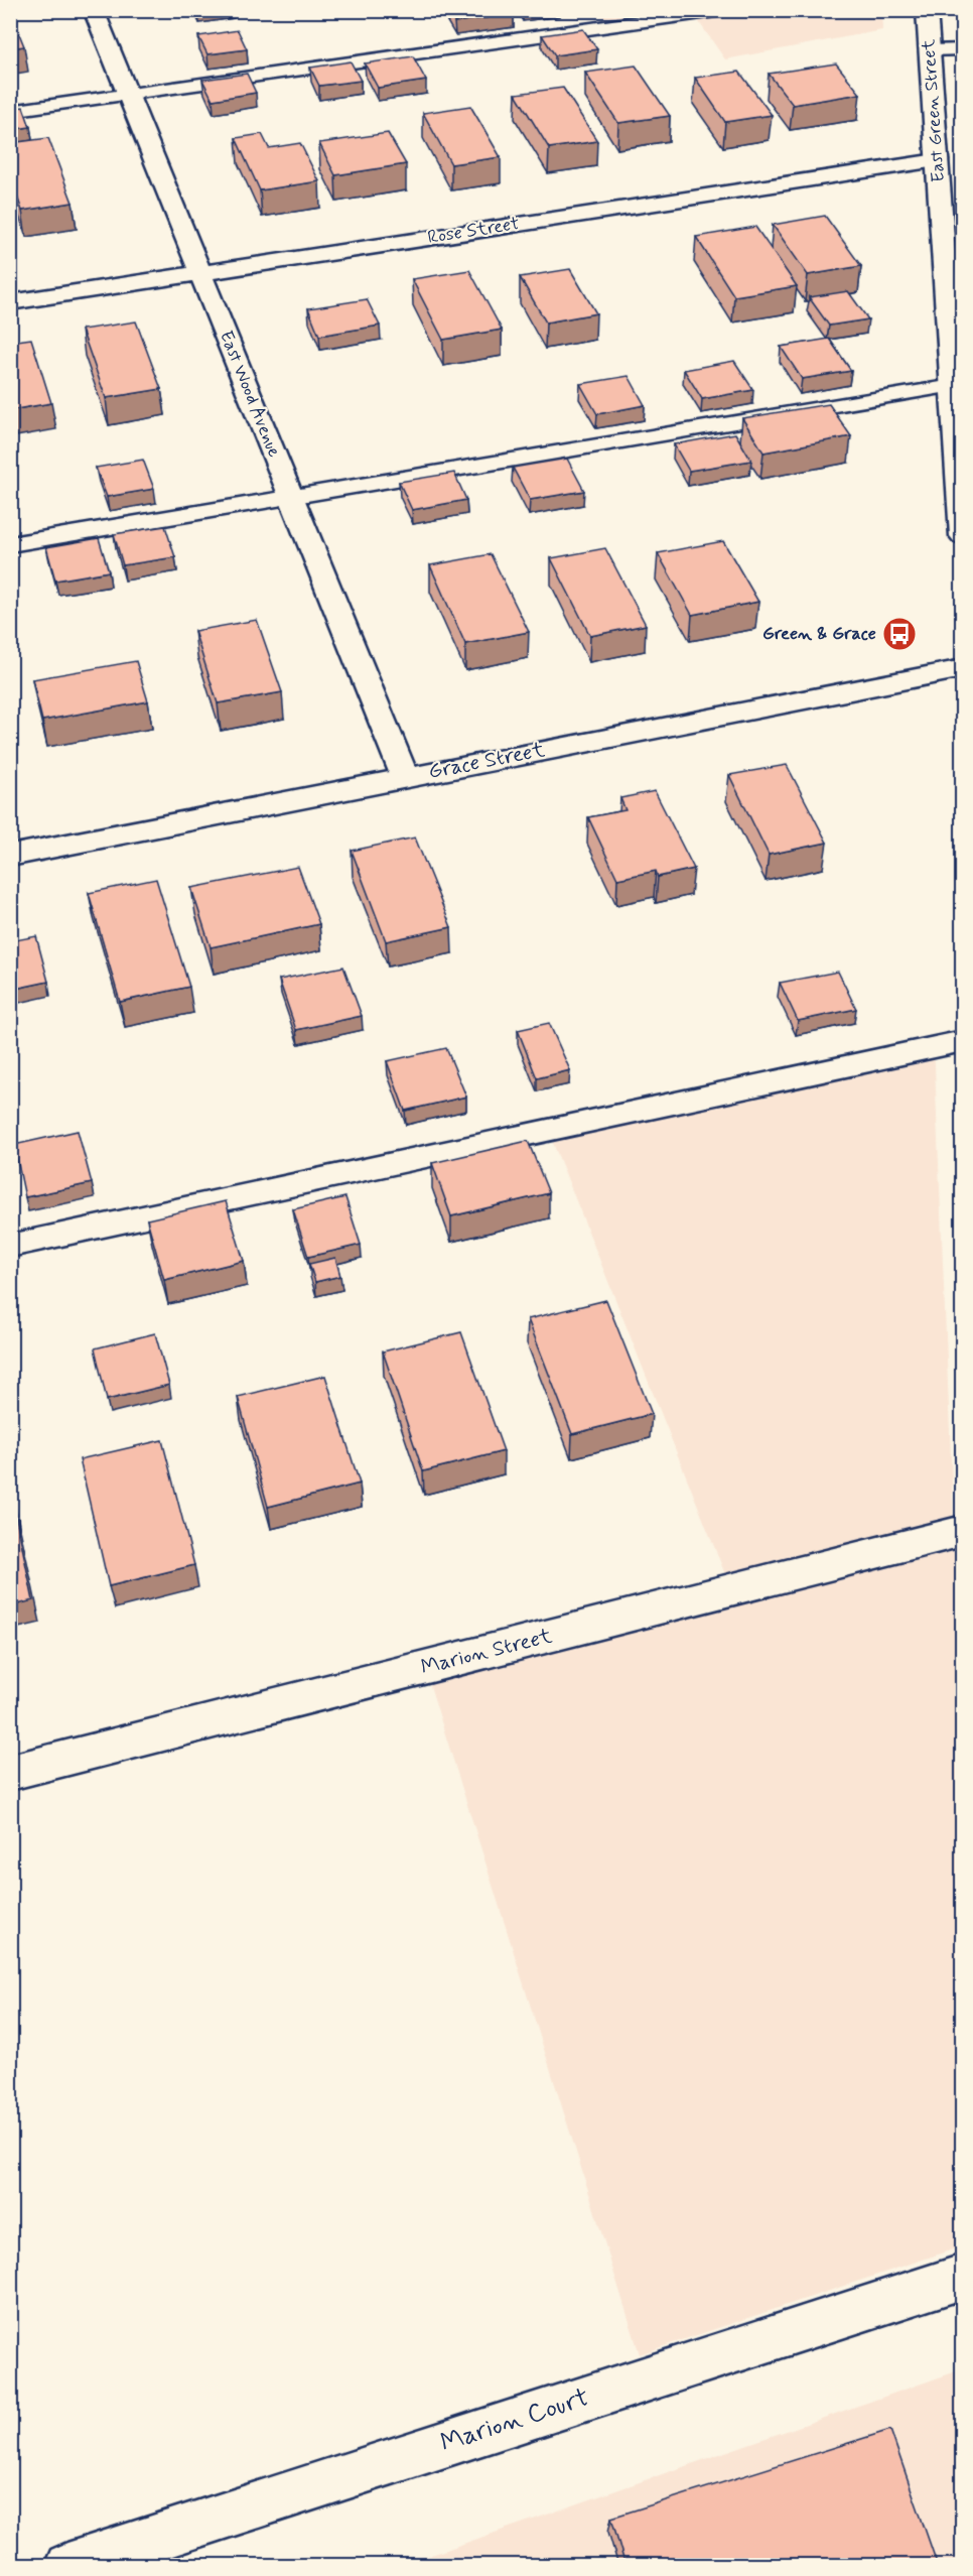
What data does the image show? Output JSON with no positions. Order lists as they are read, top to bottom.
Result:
{
  "streets": {
    "street": [
      "East Green Street",
      "Rose Street",
      "East Wood Avenue",
      "Grace Street",
      "Marion Street",
      "Marion Court"
    ]
  },
  "crossings": [
    ["East Green Street", "Rose Street"],
    ["Rose Street", "East Wood Avenue"],
    ["East Wood Avenue", "Grace Street"]
  ],
  "places": {
    "bus stop": ["Green & Grace"]
  }
}
